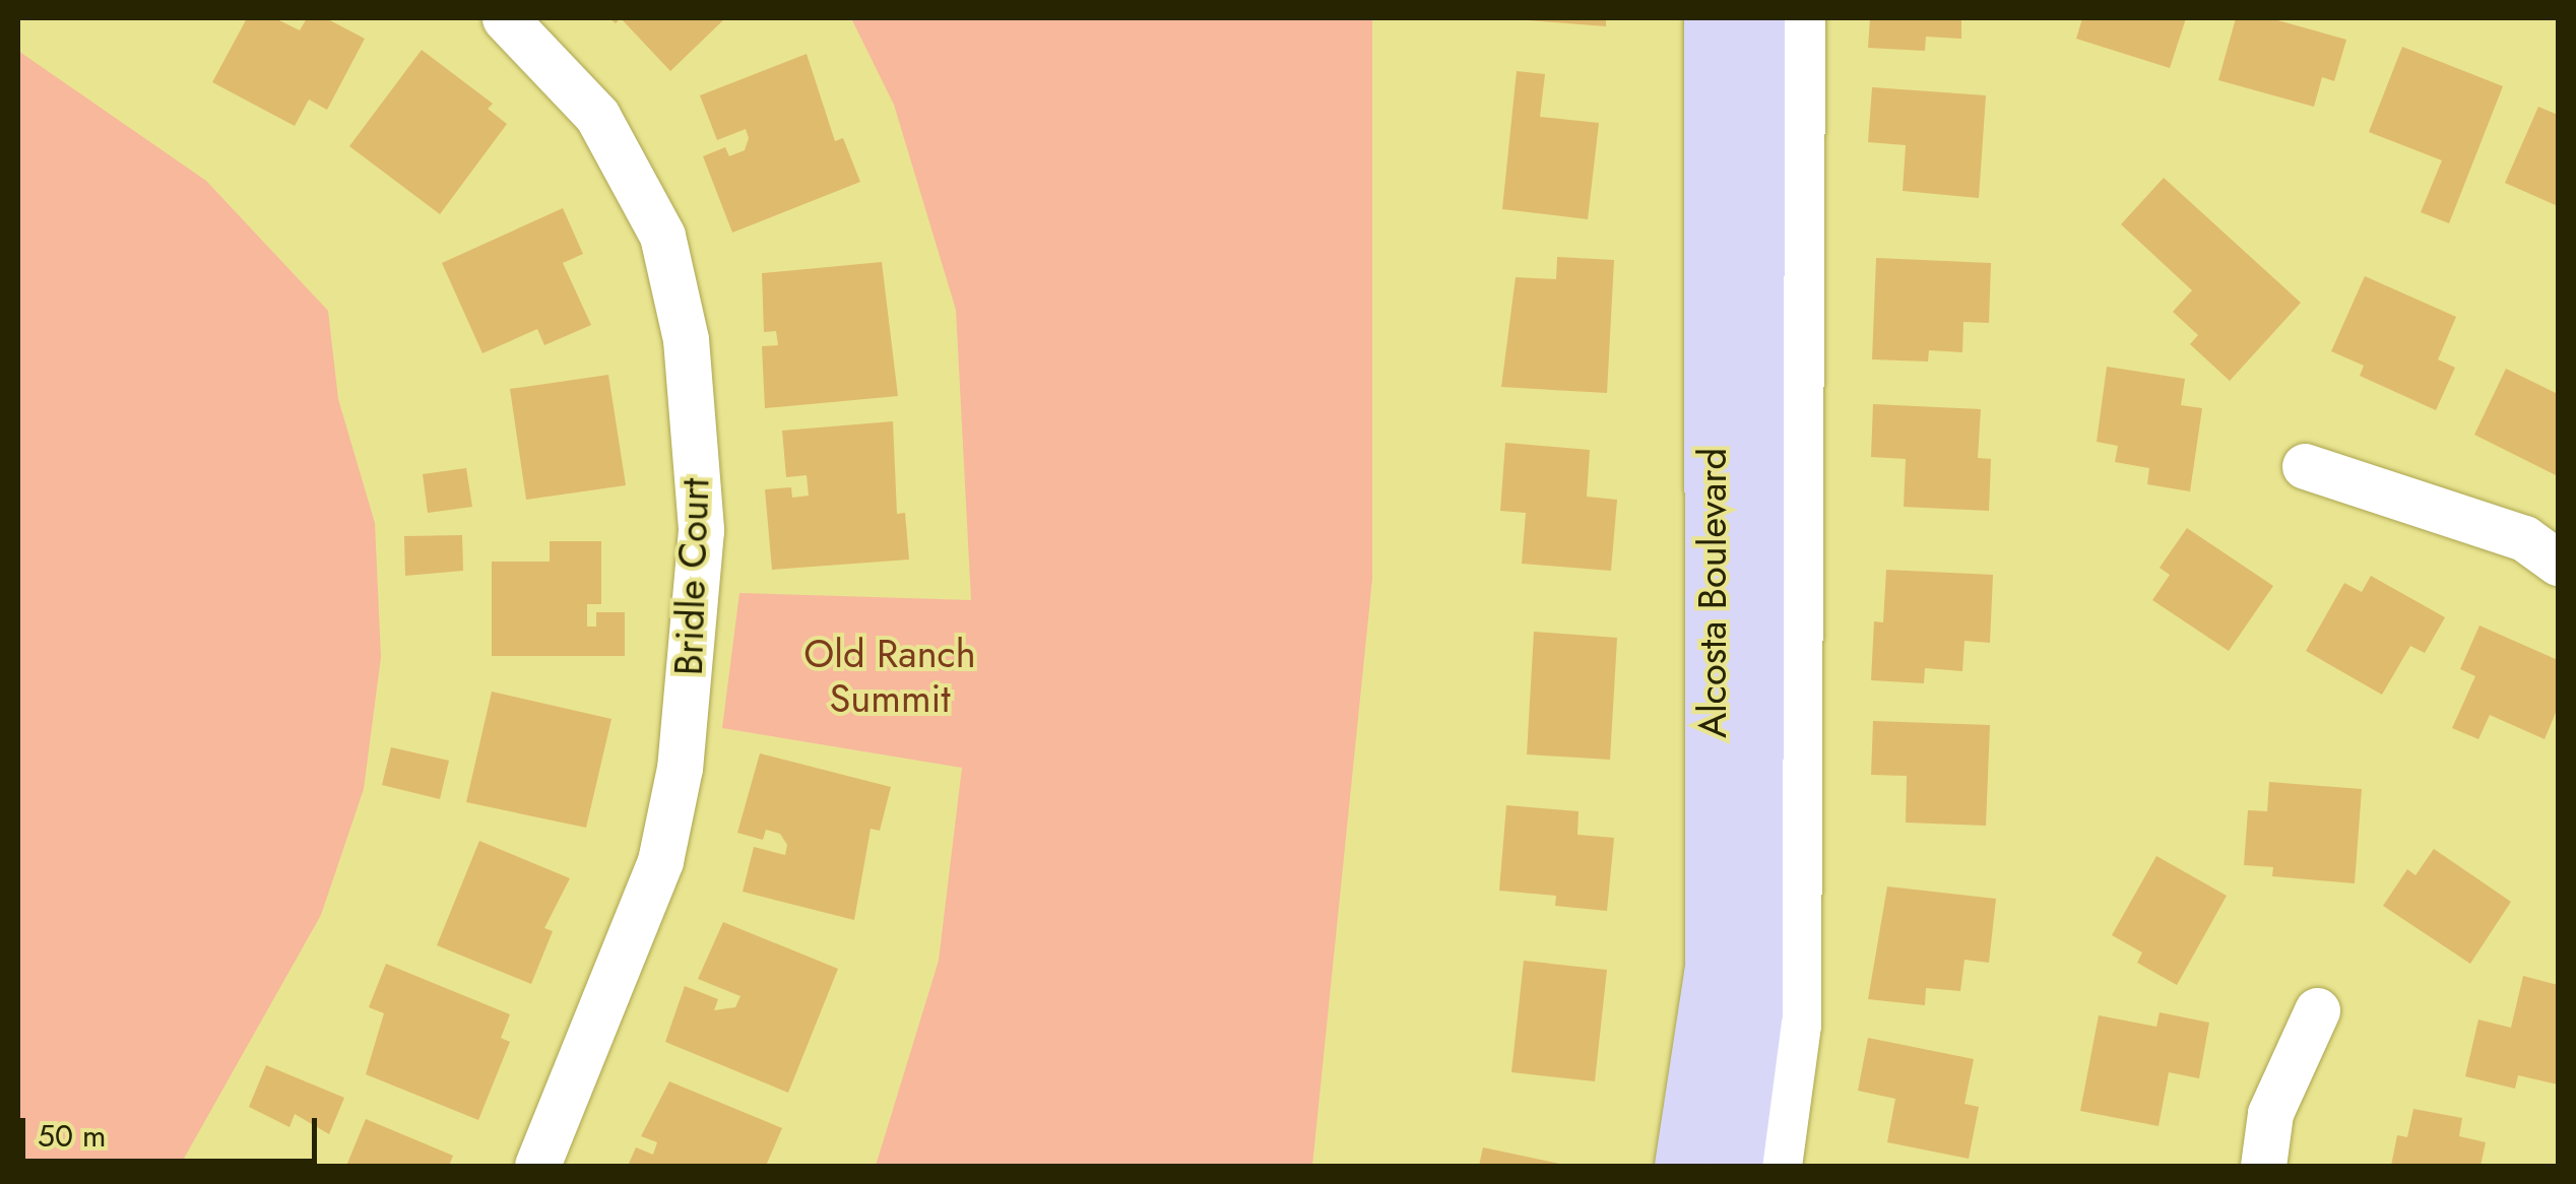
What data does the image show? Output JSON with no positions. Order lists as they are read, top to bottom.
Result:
{
  "streets": {
    "main road": ["Alcosta Boulevard"],
    "street": ["Bridle Court"]
  },
  "parks": ["Old Ranch Summit"],
  "scale_bar": "50 m"
}
